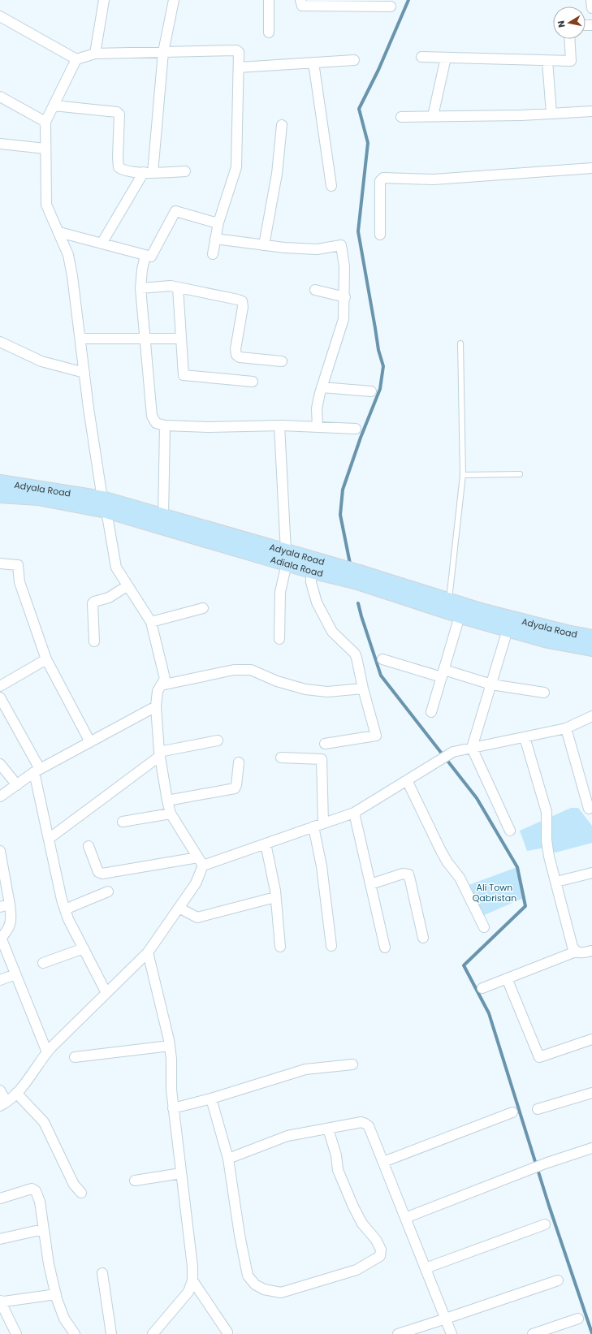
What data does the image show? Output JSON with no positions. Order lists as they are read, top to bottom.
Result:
{
  "streets": {
    "main road": ["Adyala Road", "Adiala Road"]
  },
  "crossings": [
    ["Adyala Road", "Adiala Road"]
  ],
  "parks": ["Ali Town Qabristan"],
  "north": "left"
}
